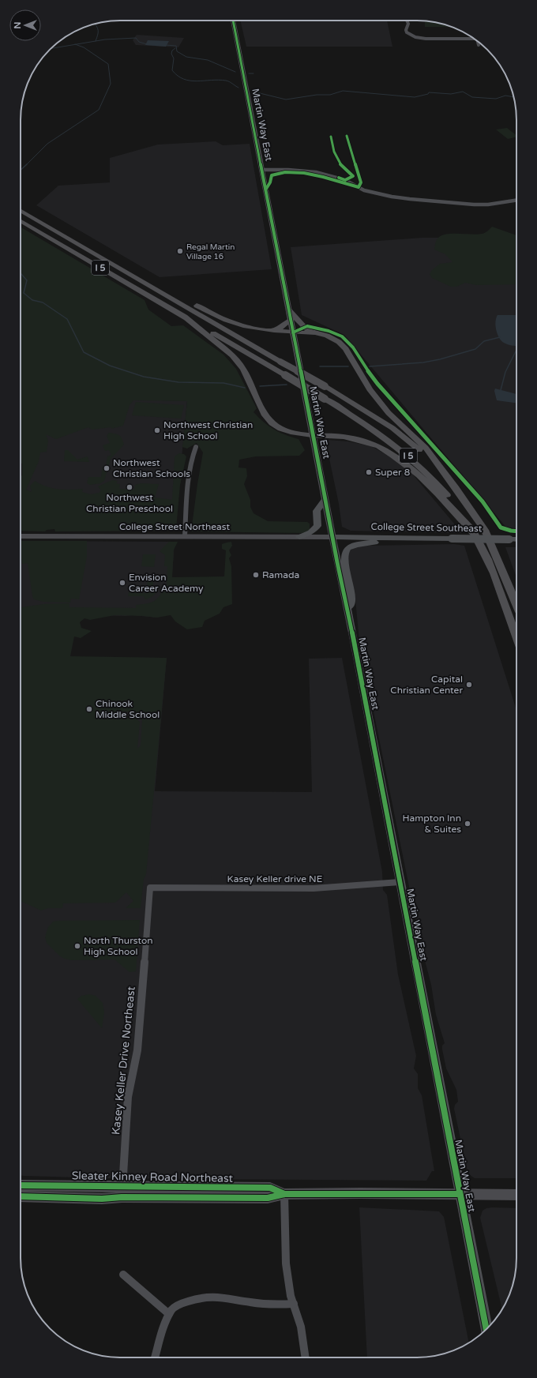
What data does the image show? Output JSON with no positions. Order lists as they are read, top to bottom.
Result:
{
  "streets": {
    "highway": ["I 5"],
    "main road": ["Martin Way East", "College Street Southeast"],
    "street": [
      "College Street Northeast",
      "Kasey Keller drive NE",
      "Kasey Keller Drive Northeast",
      "Sleater Kinney Road Northeast"
    ]
  },
  "crossings": [
    ["Martin Way East", "College Street Northeast"],
    ["Martin Way East", "College Street Southeast"],
    ["Martin Way East", "Kasey Keller drive NE"],
    ["Martin Way East", "Sleater Kinney Road Northeast"],
    ["College Street Northeast", "College Street Southeast"],
    ["Kasey Keller drive NE", "Kasey Keller Drive Northeast"],
    ["Kasey Keller Drive Northeast", "Sleater Kinney Road Northeast"]
  ],
  "places": [
    "Regal Martin Village 16",
    "Northwest Christian High School",
    "Northwest Christian Schools",
    "Super 8",
    "Northwest Christian Preschool",
    "Ramada",
    "Envision Career Academy",
    "Capital Christian Center",
    "Chinook Middle School",
    "Hampton Inn & Suites",
    "North Thurston High School"
  ],
  "north": "left"
}
